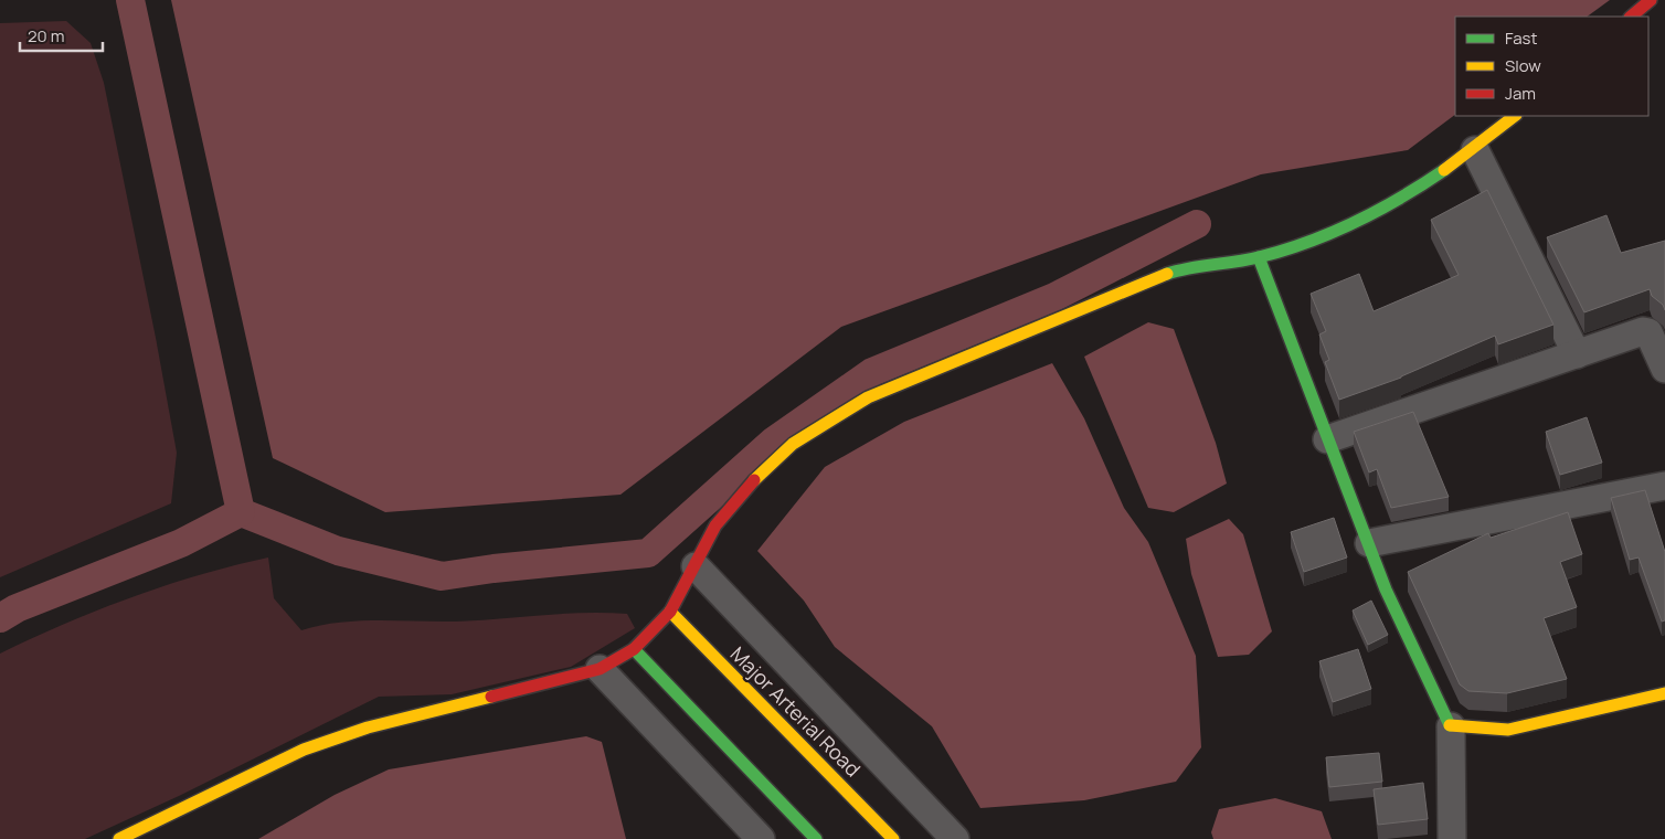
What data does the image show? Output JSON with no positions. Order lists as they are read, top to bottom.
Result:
{
  "streets": {
    "street": ["Major Arterial Road"]
  },
  "legend": ["Fast", "Slow", "Jam"],
  "scale_bar": "20 m"
}
